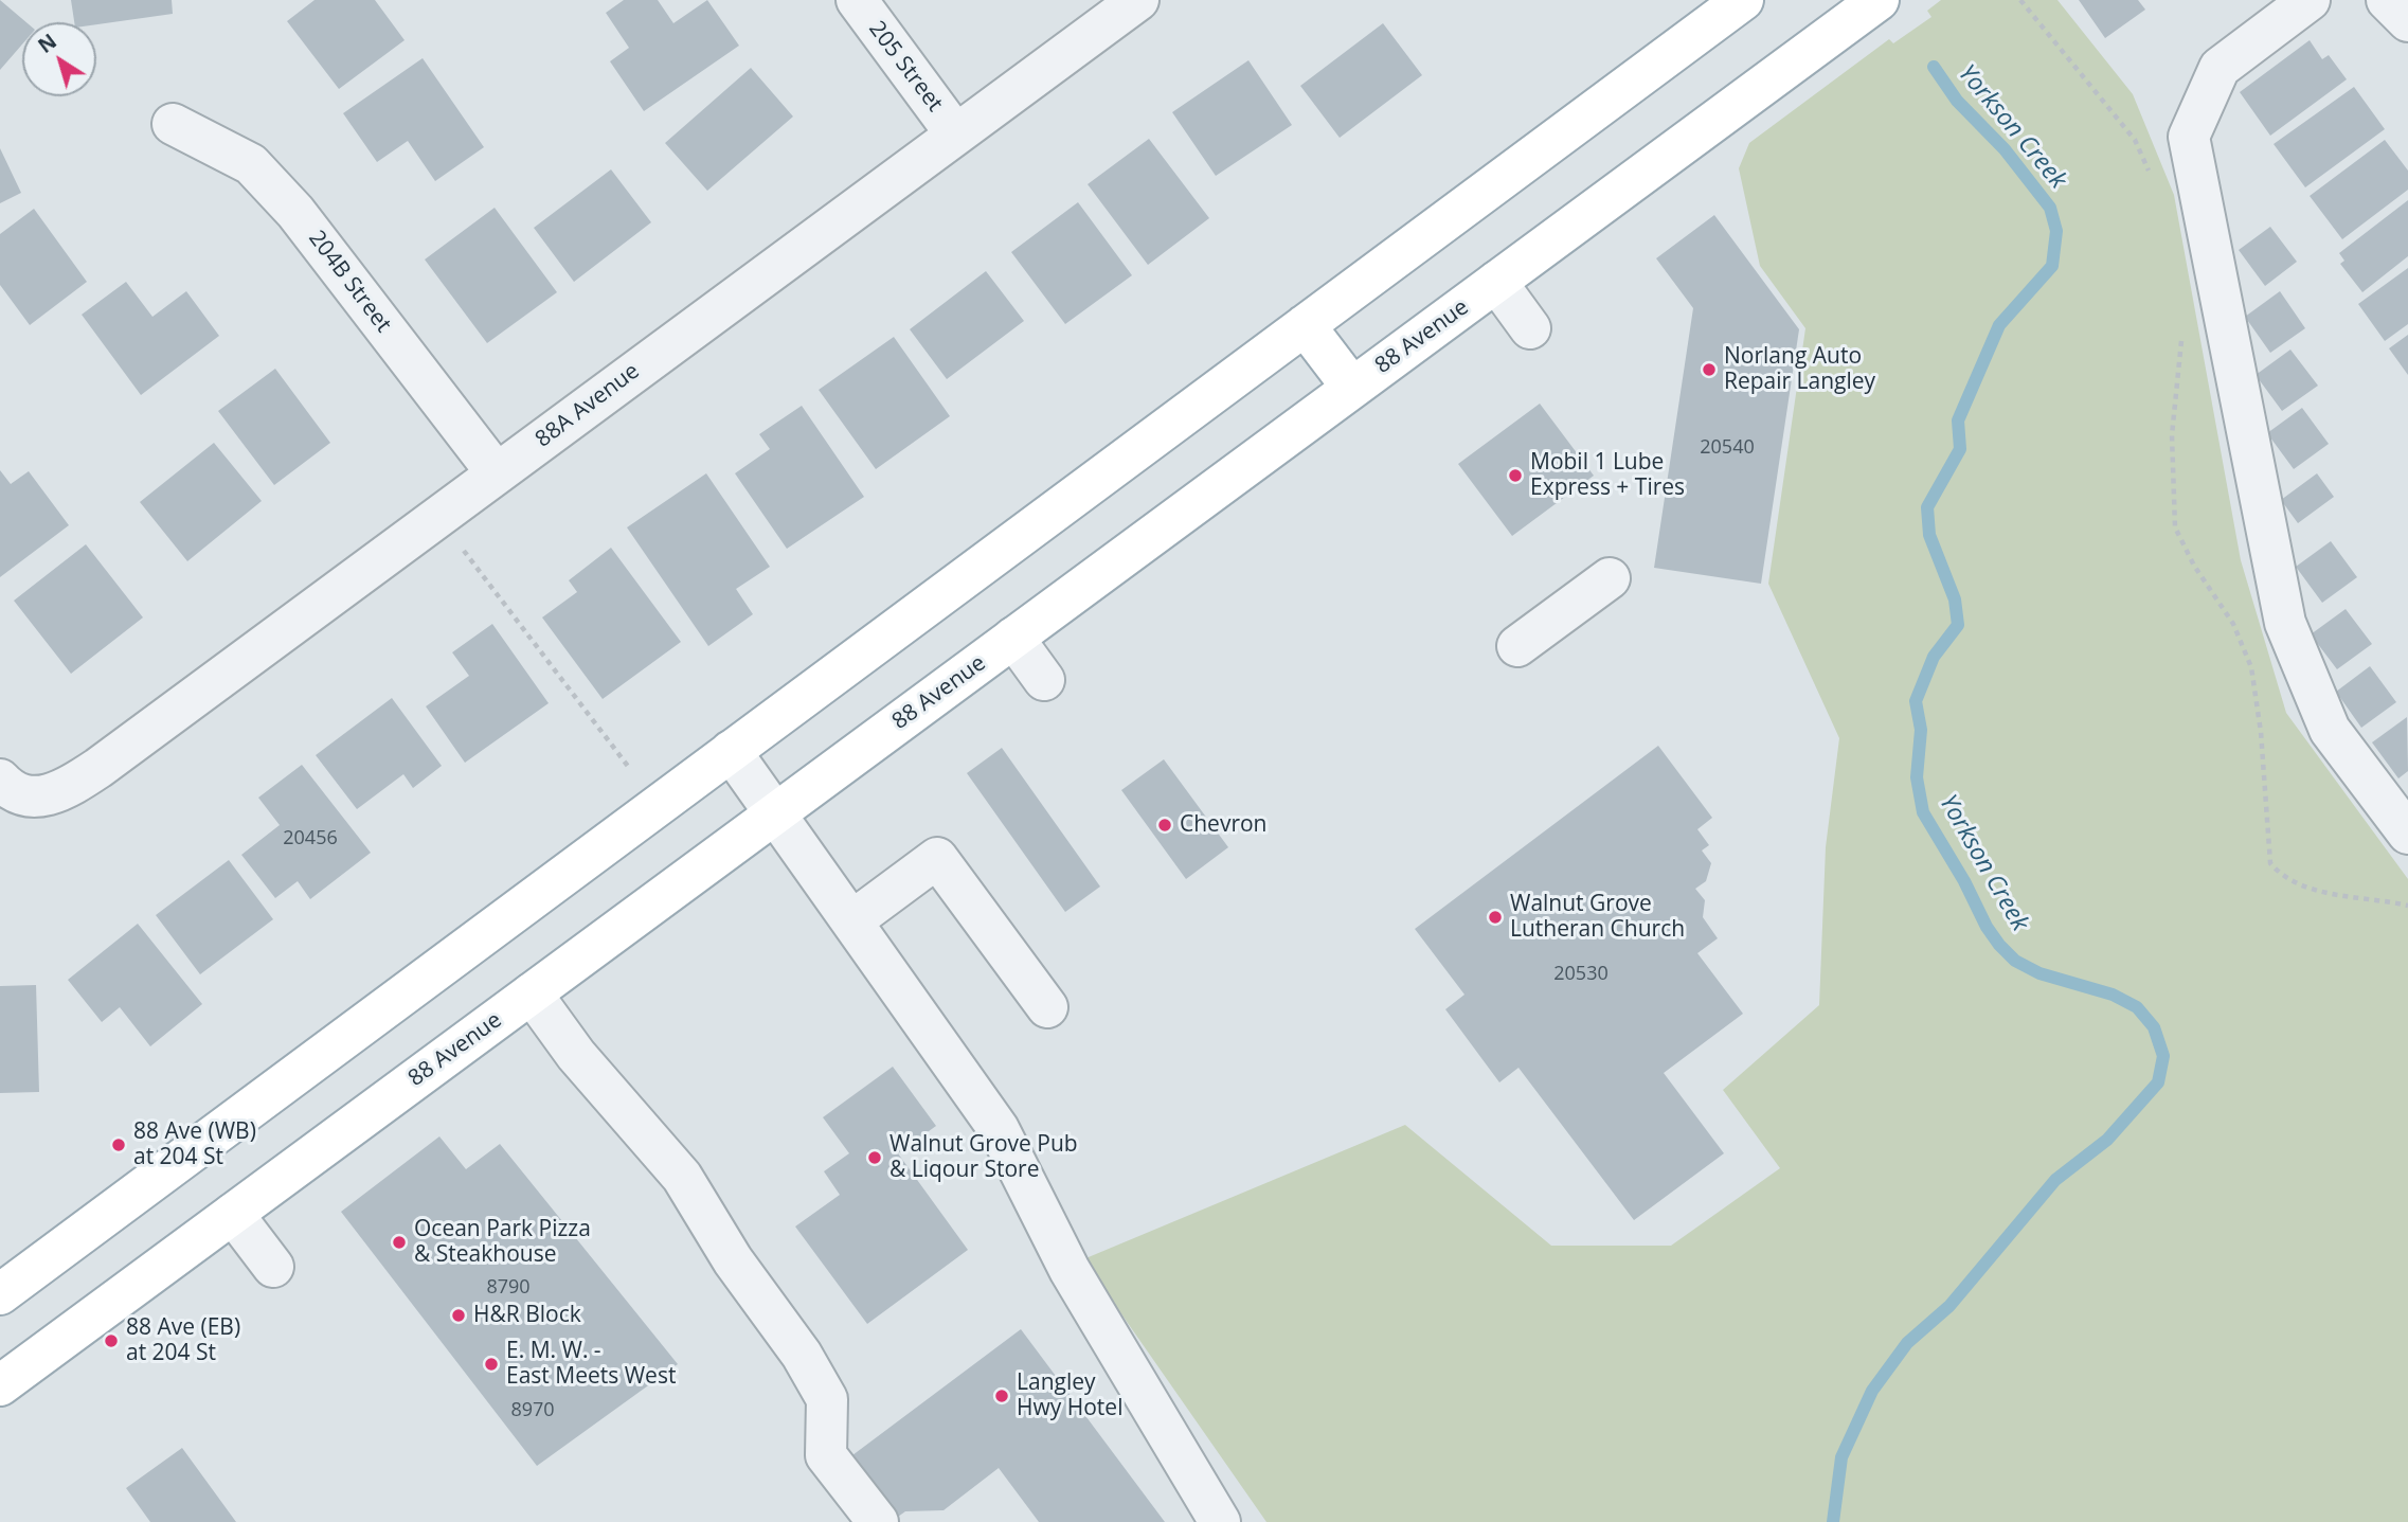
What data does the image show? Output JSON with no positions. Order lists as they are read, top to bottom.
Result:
{
  "streets": {
    "main road": ["88 Avenue"],
    "street": ["205 Street", "204B Street", "88A Avenue"]
  },
  "crossings": [
    ["205 Street", "88A Avenue"],
    ["204B Street", "88A Avenue"]
  ],
  "water": ["Yorkson Creek"],
  "places": [
    "Norlang Auto Repair Langley",
    "Mobil 1 Lube Express + Tires",
    "Chevron",
    "Walnut Grove Lutheran Church",
    "88 Ave (WB) at 204 St",
    "Walnut Grove Pub & Liqour Store",
    "Ocean Park Pizza & Steakhouse",
    "H&R Block",
    "88 Ave (EB) at 204 St",
    "E. M. W. - East Meets West",
    "Langley Hwy Hotel"
  ],
  "house_numbers": [
    "20540",
    "20456",
    "20530",
    "8790",
    "8970"
  ],
  "north": "top left"
}
